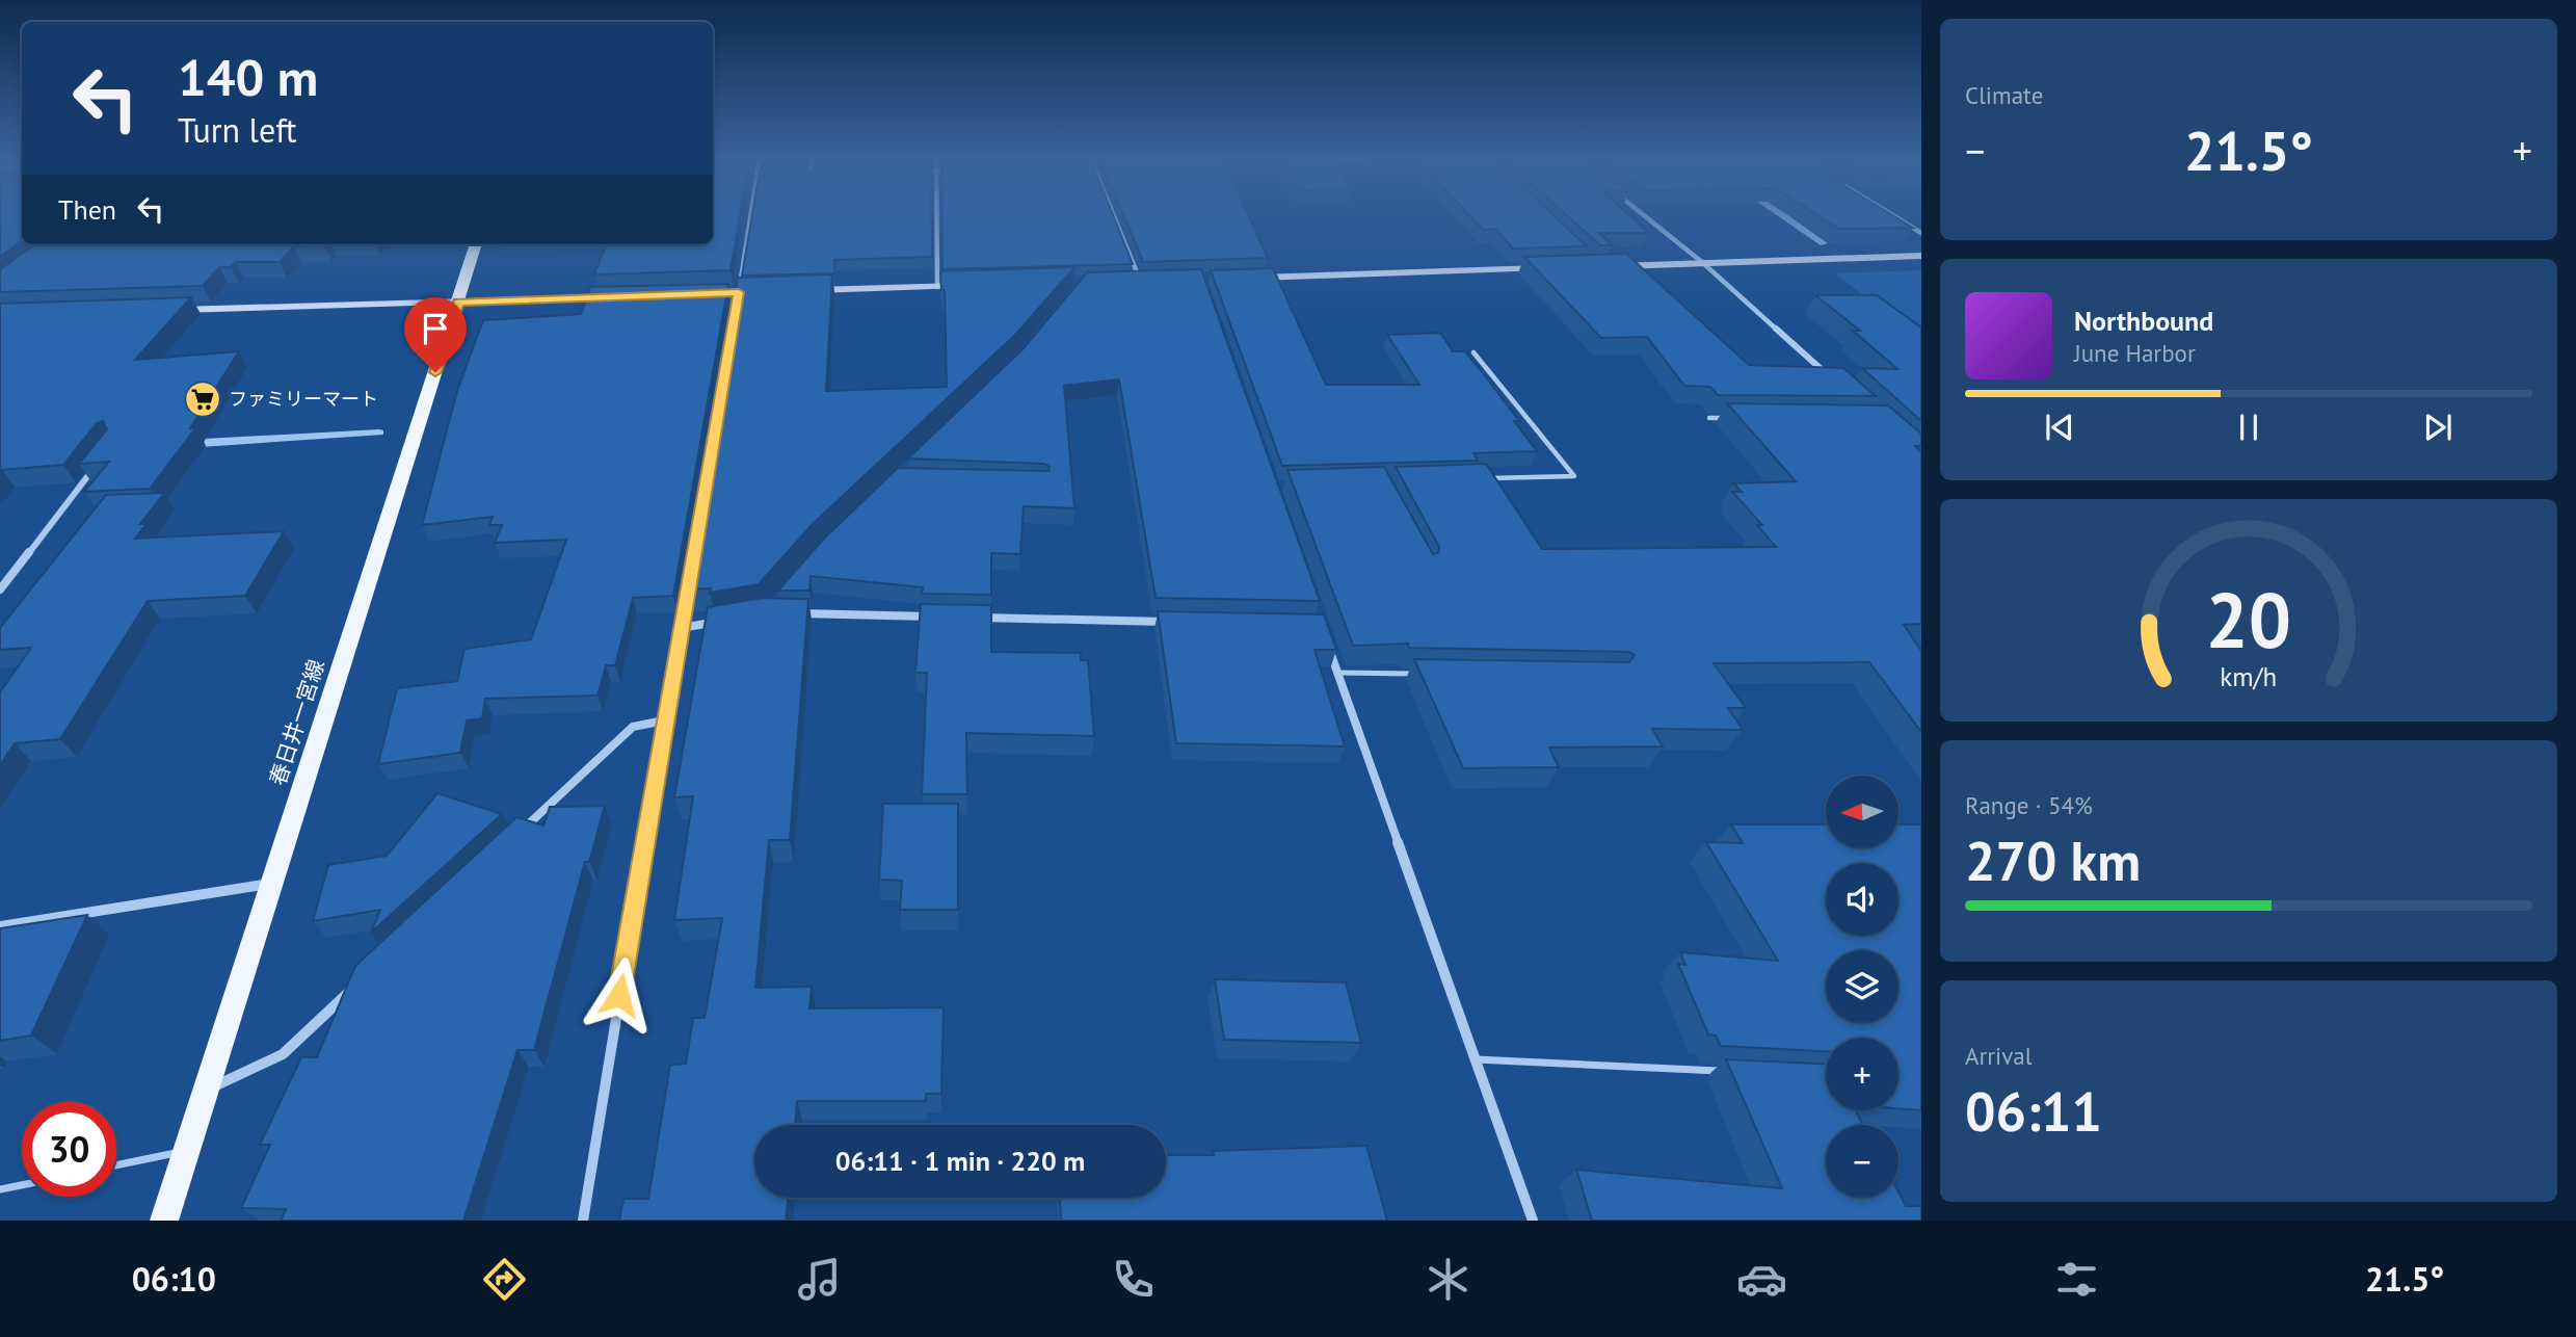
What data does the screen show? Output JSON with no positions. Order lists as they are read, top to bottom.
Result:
{
  "streets": {
    "main road": ["春日井一宮線"]
  },
  "places": {
    "supermarket": ["ファミリーマート"]
  },
  "north": "left",
  "page": {
    "tile": [
      "Climate",
      ["Range · 54%", "270 km"],
      ["Arrival", "06:11"]
    ],
    "turn": ["140 m", "Turn left"],
    "heat": ["−", "21.5°", "+"],
    "then": "Then",
    "song": ["Northbound", "June Harbor"],
    "map_buttons": ["+", "−"],
    "limit": "30",
    "trip": "06:11 · 1 min · 220 m",
    "tabs": ["06:10", "21.5°"],
    "gauge": ["20", "km/h"]
  }
}
